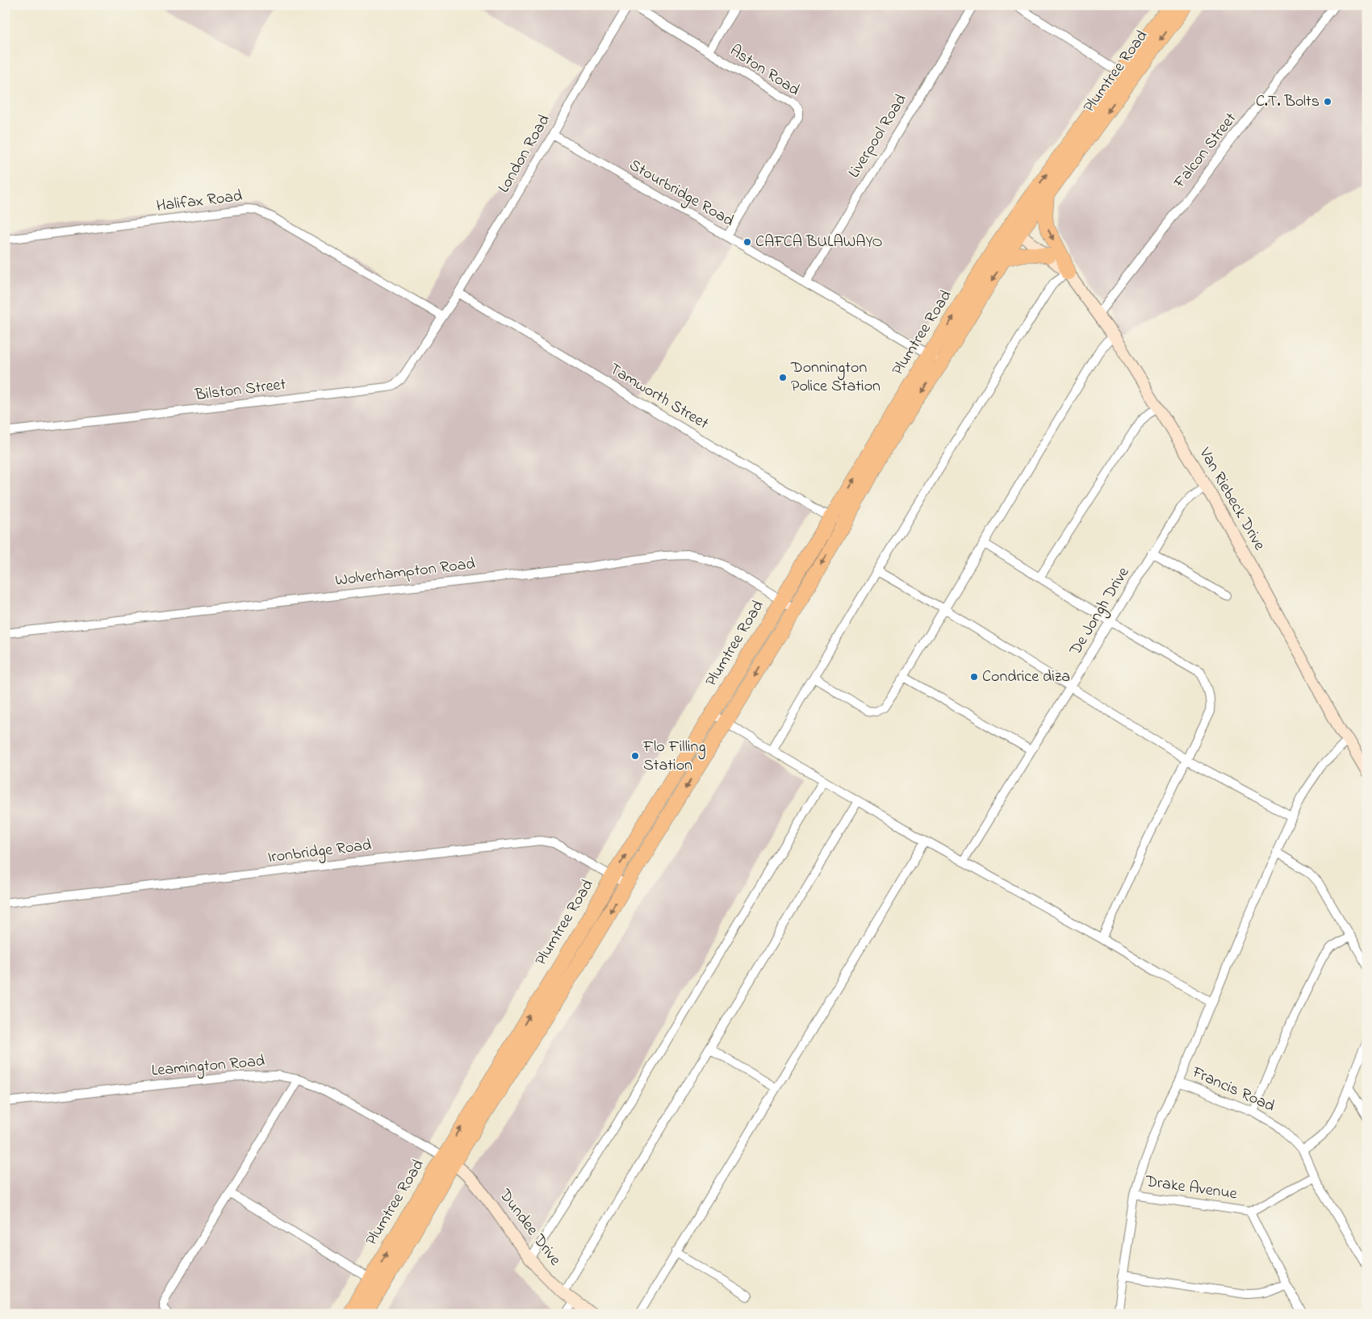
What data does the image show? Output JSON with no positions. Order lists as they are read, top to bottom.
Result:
{
  "streets": {
    "highway": ["Plumtree Road"],
    "street": [
      "Aston Road",
      "Liverpool Road",
      "Falcon Street",
      "London Road",
      "Stourbridge Road",
      "Halifax Road",
      "Bilston Street",
      "Tamworth Street",
      "Van Riebeck Drive",
      "Wolverhampton Road",
      "De Jongh Drive",
      "Ironbridge Road",
      "Leamington Road",
      "Francis Road",
      "Drake Avenue",
      "Dundee Drive"
    ]
  },
  "crossings": [
    ["Aston Road", "London Road"],
    ["Aston Road", "Stourbridge Road"],
    ["Plumtree Road", "Stourbridge Road"],
    ["Plumtree Road", "Tamworth Street"],
    ["Plumtree Road", "Van Riebeck Drive"],
    ["Plumtree Road", "Wolverhampton Road"],
    ["Plumtree Road", "Ironbridge Road"],
    ["Plumtree Road", "Leamington Road"],
    ["Plumtree Road", "Dundee Drive"],
    ["Liverpool Road", "Stourbridge Road"],
    ["Falcon Street", "Van Riebeck Drive"],
    ["London Road", "Stourbridge Road"],
    ["London Road", "Halifax Road"],
    ["London Road", "Bilston Street"],
    ["London Road", "Tamworth Street"],
    ["Halifax Road", "Bilston Street"],
    ["Van Riebeck Drive", "De Jongh Drive"],
    ["Leamington Road", "Dundee Drive"]
  ],
  "places": [
    "C.T. Bolts",
    "CAFCA BULAWAYO",
    "Donnington Police Station",
    "Condrice diza",
    "Flo Filling Station"
  ]
}
